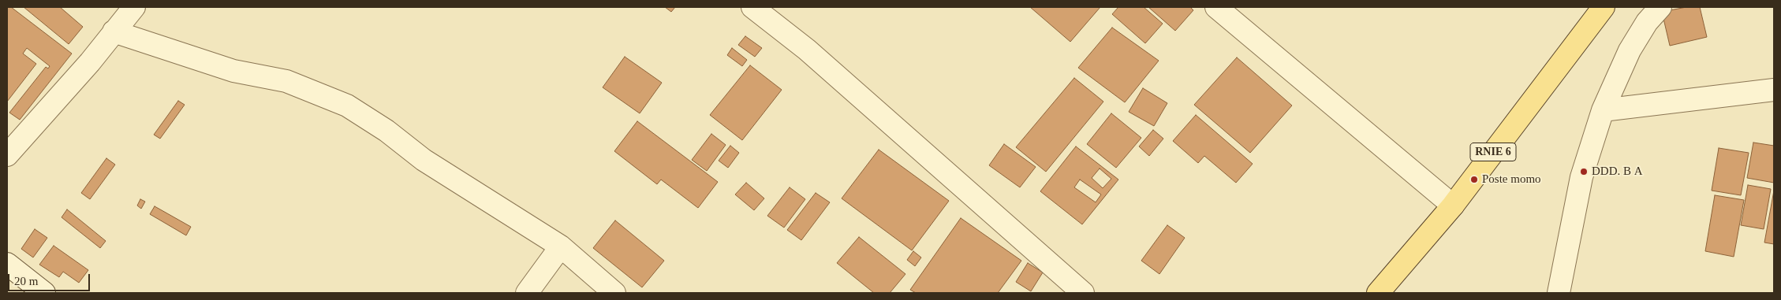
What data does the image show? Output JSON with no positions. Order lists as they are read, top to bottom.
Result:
{
  "streets": {
    "main road": ["RNIE 6"]
  },
  "places": ["DDD. B A", "Poste momo"],
  "scale_bar": "20 m"
}
